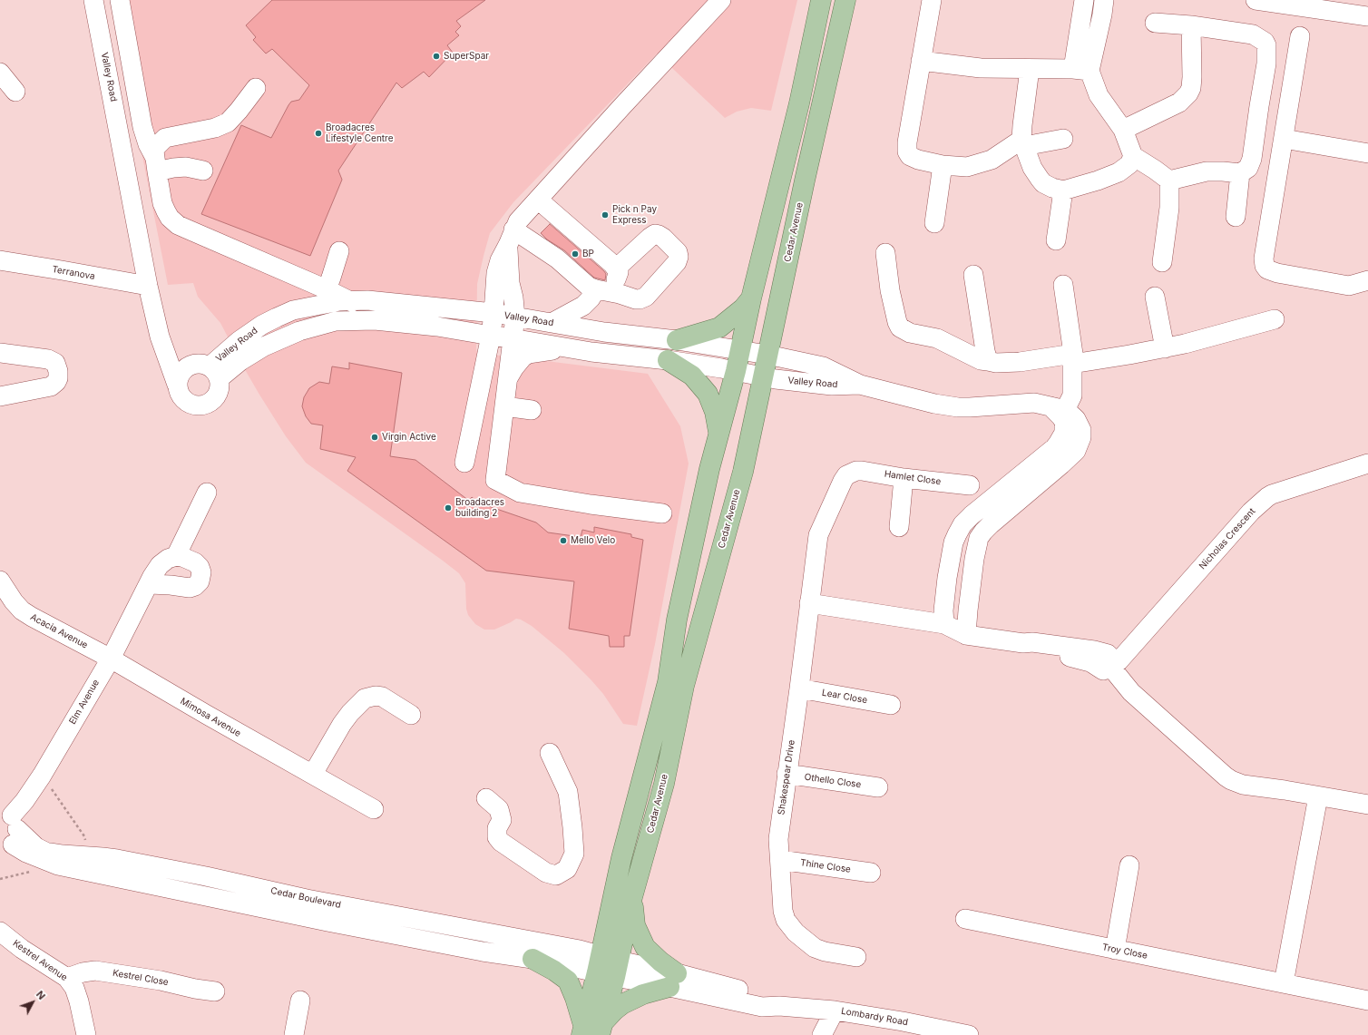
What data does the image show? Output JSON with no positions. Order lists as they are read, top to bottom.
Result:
{
  "streets": {
    "main road": ["Cedar Avenue"],
    "street": [
      "Valley Road",
      "Terranova",
      "Hamlet Close",
      "Nicholas Crescent",
      "Acacia Avenue",
      "Lear Close",
      "Elm Avenue",
      "Mimosa Avenue",
      "Shakespear Drive",
      "Othello Close",
      "Thine Close",
      "Cedar Boulevard",
      "Troy Close",
      "Kestrel Avenue",
      "Kestrel Close",
      "Lombardy Road"
    ]
  },
  "crossings": [
    ["Valley Road", "Cedar Avenue"],
    ["Valley Road", "Terranova"],
    ["Cedar Avenue", "Cedar Boulevard"],
    ["Cedar Avenue", "Lombardy Road"],
    ["Hamlet Close", "Shakespear Drive"],
    ["Acacia Avenue", "Elm Avenue"],
    ["Acacia Avenue", "Mimosa Avenue"],
    ["Lear Close", "Shakespear Drive"],
    ["Elm Avenue", "Mimosa Avenue"],
    ["Elm Avenue", "Cedar Boulevard"],
    ["Shakespear Drive", "Othello Close"],
    ["Shakespear Drive", "Thine Close"],
    ["Cedar Boulevard", "Lombardy Road"],
    ["Kestrel Avenue", "Kestrel Close"]
  ],
  "places": [
    "SuperSpar",
    "Broadacres Lifestyle Centre",
    "Pick n Pay Express",
    "BP",
    "Virgin Active",
    "Broadacres building 2",
    "Mello Velo"
  ],
  "north": "top right"
}
